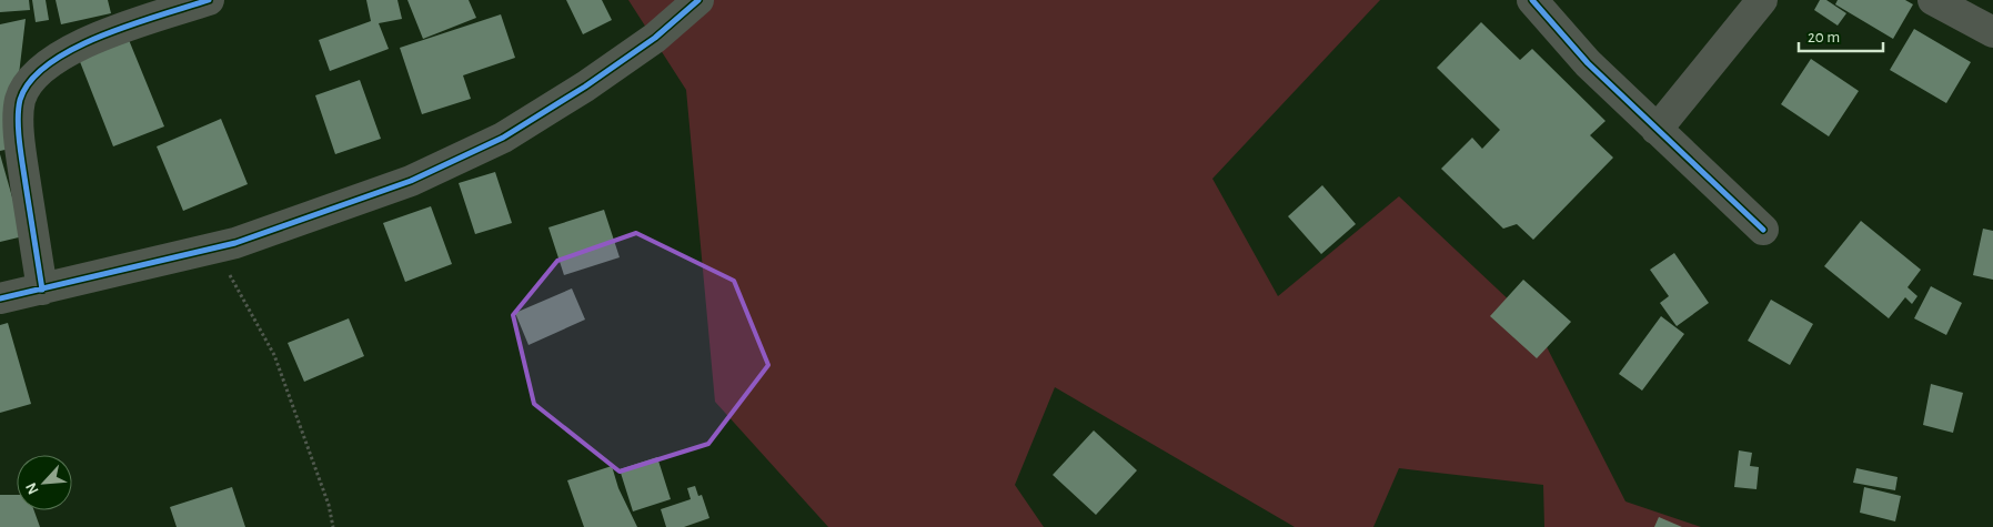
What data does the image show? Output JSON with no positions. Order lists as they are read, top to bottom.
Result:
{
  "scale_bar": "20 m",
  "north": "bottom left"
}
